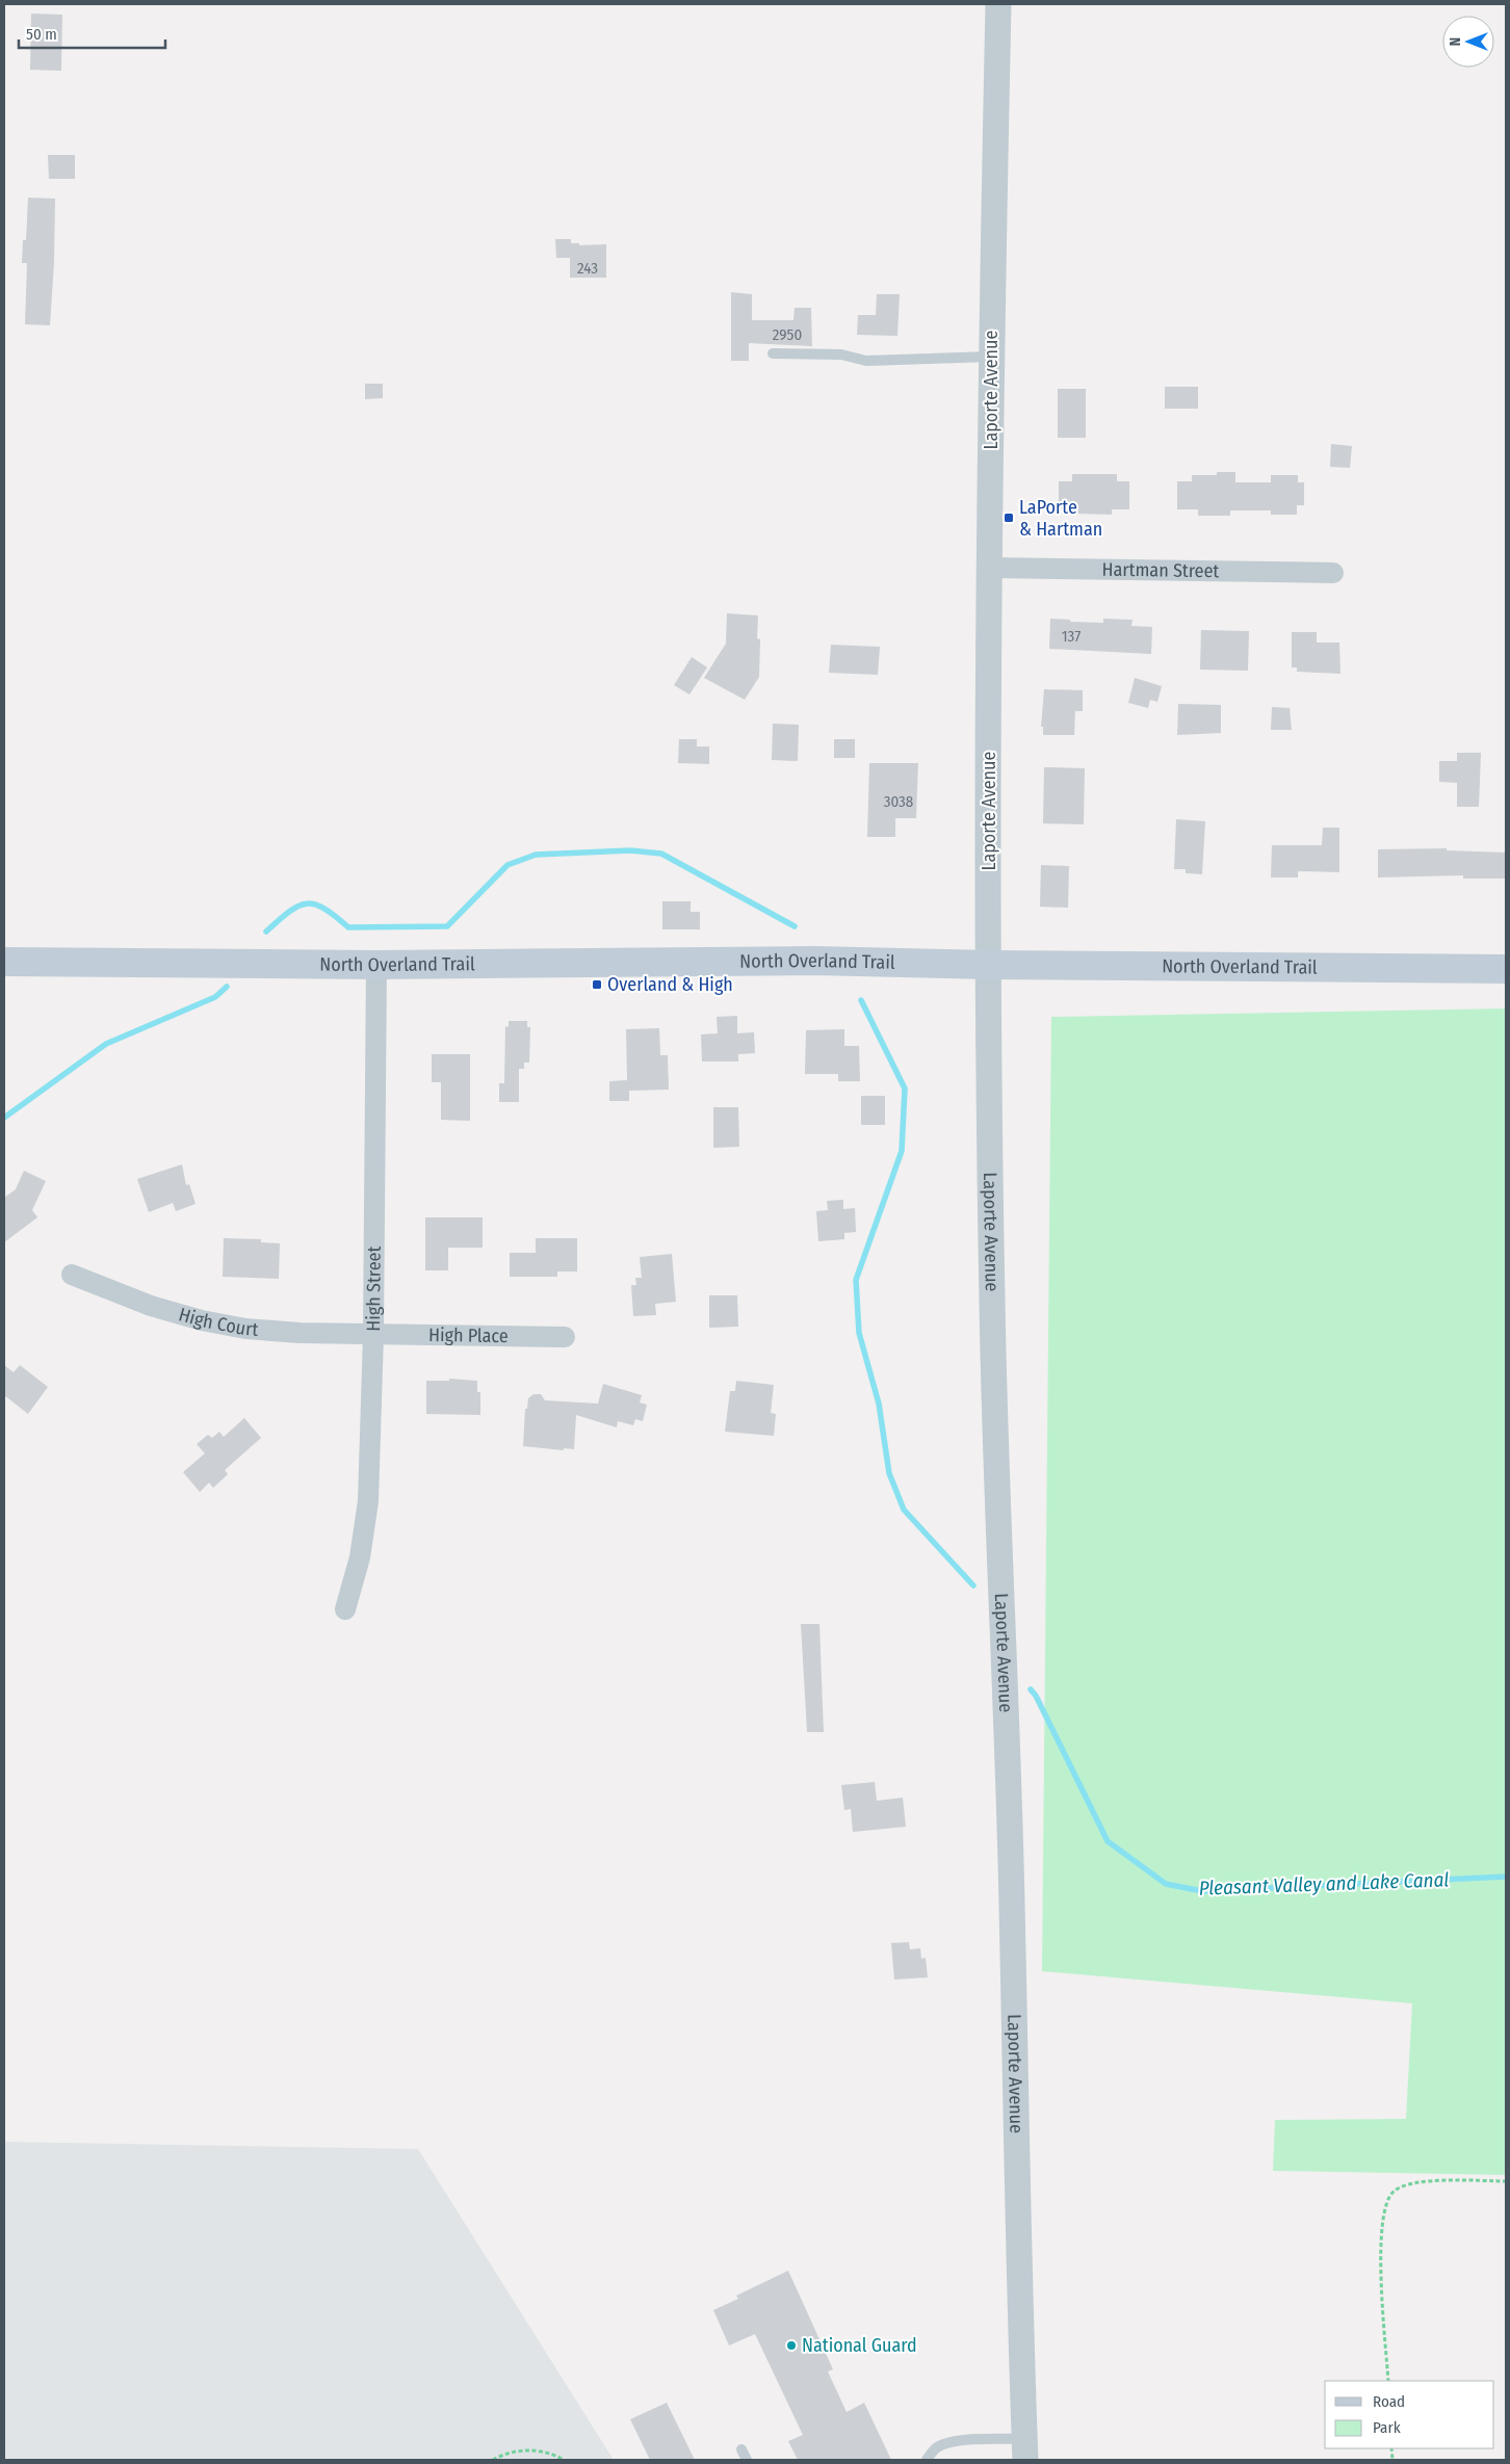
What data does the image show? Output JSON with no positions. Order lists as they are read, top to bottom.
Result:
{
  "streets": {
    "main road": ["North Overland Trail"],
    "street": [
      "Laporte Avenue",
      "Hartman Street",
      "High Street",
      "High Court",
      "High Place"
    ]
  },
  "crossings": [
    ["Laporte Avenue", "Hartman Street"],
    ["Laporte Avenue", "North Overland Trail"],
    ["North Overland Trail", "High Street"],
    ["High Street", "High Court"],
    ["High Street", "High Place"],
    ["High Court", "High Place"]
  ],
  "water": ["Pleasant Valley and Lake Canal"],
  "places": {
    "transit": ["LaPorte & Hartman", "Overland & High"],
    "other": ["National Guard"]
  },
  "house_numbers": [
    "243",
    "2950",
    "137",
    "3038"
  ],
  "legend": ["Road", "Park"],
  "scale_bar": "50 m",
  "north": "left"
}
